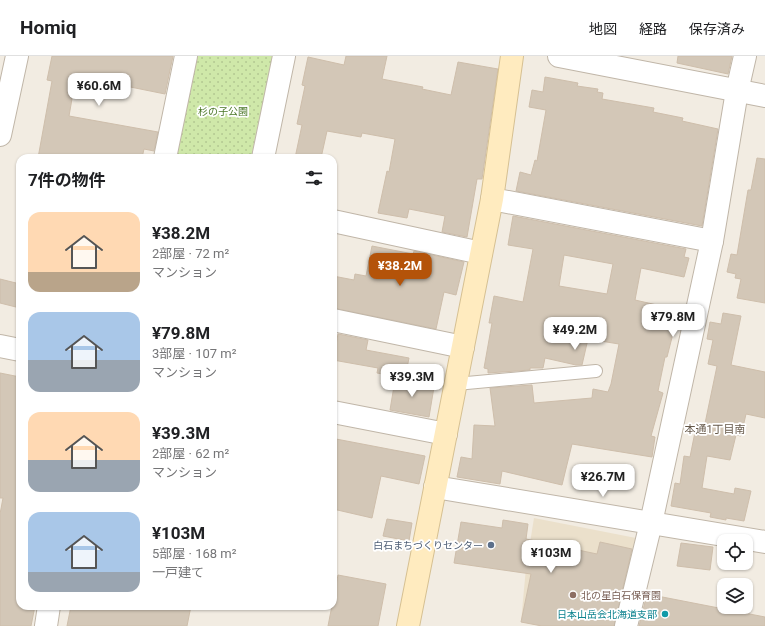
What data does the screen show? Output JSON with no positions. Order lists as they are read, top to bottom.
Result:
{
  "districts": ["本通1丁目南"],
  "parks": ["杉の子公園"],
  "places": ["白石まちづくりセンター", "北の星白石保育園", "日本山岳会北海道支部"],
  "page": {
    "header": "Homiq",
    "nav": ["地図", "経路", "保存済み"],
    "price": [
      "¥60.6M",
      "¥38.2M",
      "¥79.8M",
      "¥49.2M",
      "¥39.3M",
      "¥26.7M",
      "¥103M"
    ],
    "heading": "7件の物件",
    "list": [
      {
        "name": "¥38.2M",
        "note": "2部屋 · 72 m² · マンション"
      },
      {
        "name": "¥79.8M",
        "note": "3部屋 · 107 m² · マンション"
      },
      {
        "name": "¥39.3M",
        "note": "2部屋 · 62 m² · マンション"
      },
      {
        "name": "¥103M",
        "note": "5部屋 · 168 m² · 一戸建て"
      }
    ]
  }
}
